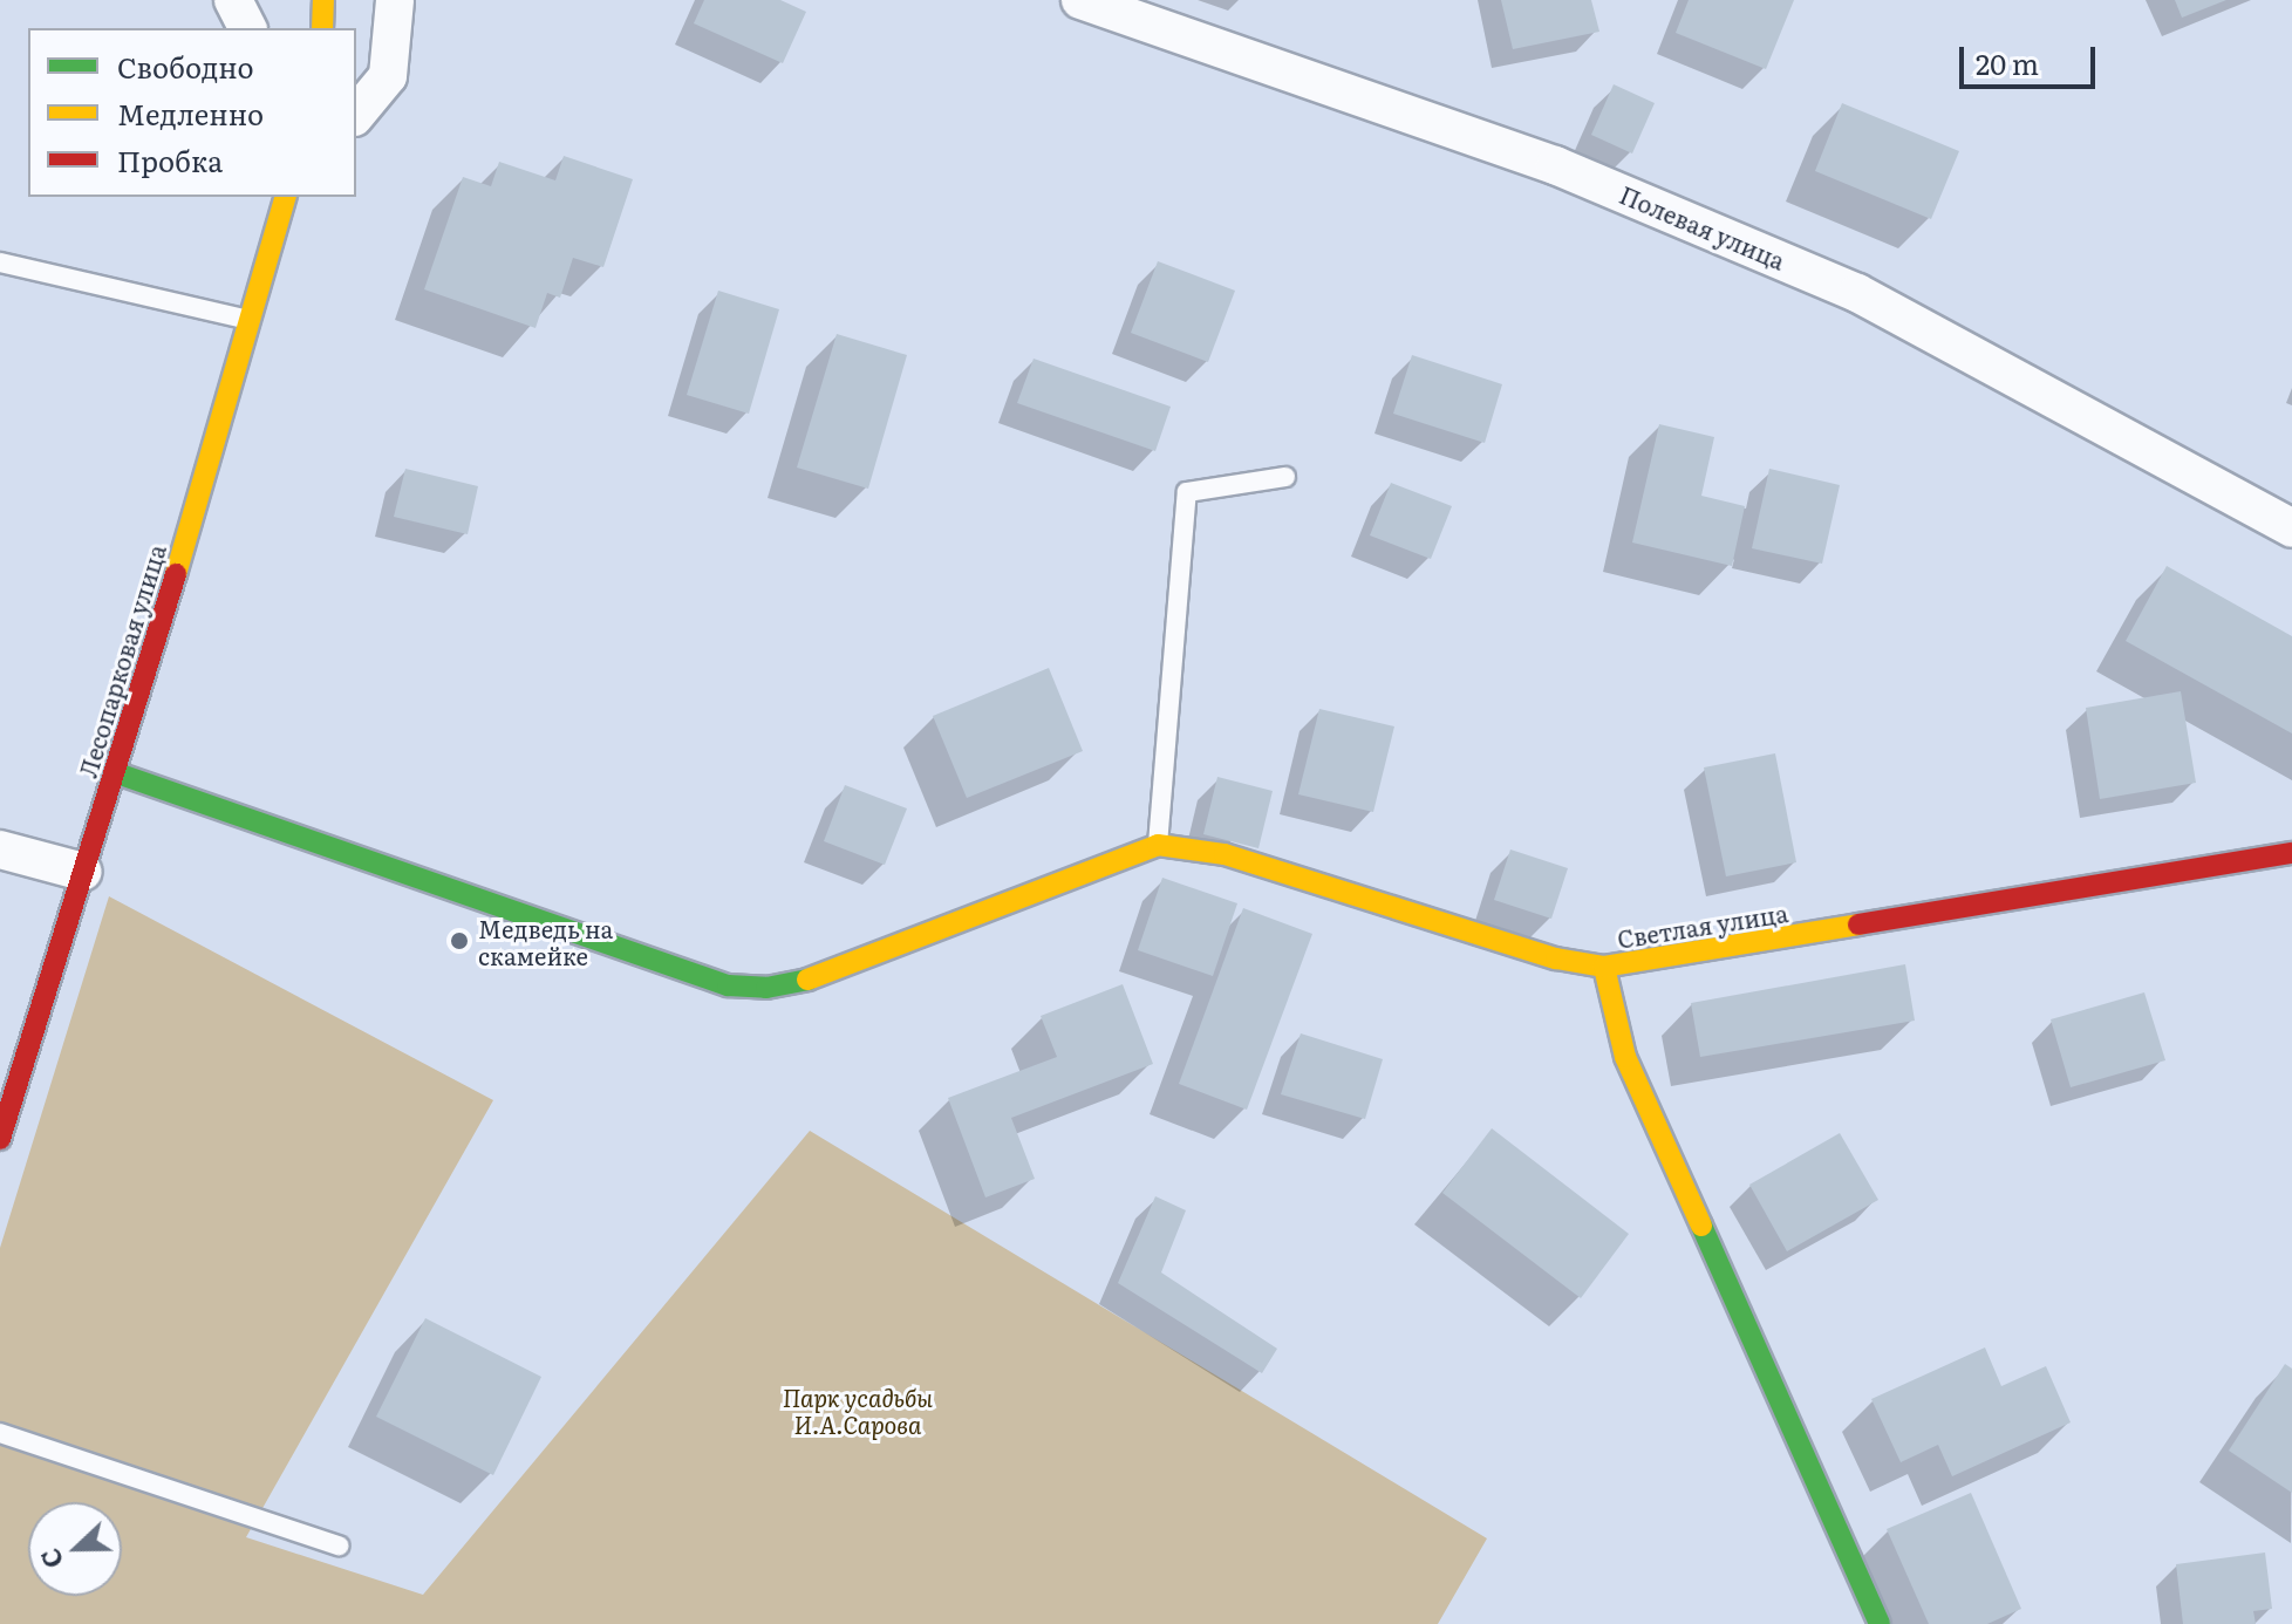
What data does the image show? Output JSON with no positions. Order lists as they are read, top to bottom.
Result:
{
  "streets": {
    "street": ["Полевая улица", "Лесопарковая улица", "Светлая улица"]
  },
  "parks": ["Парк усадьбы И.А.Сарова"],
  "places": ["Медведь на скамейке"],
  "legend": ["Свободно", "Медленно", "Пробка"],
  "scale_bar": "20 m",
  "north": "left"
}
